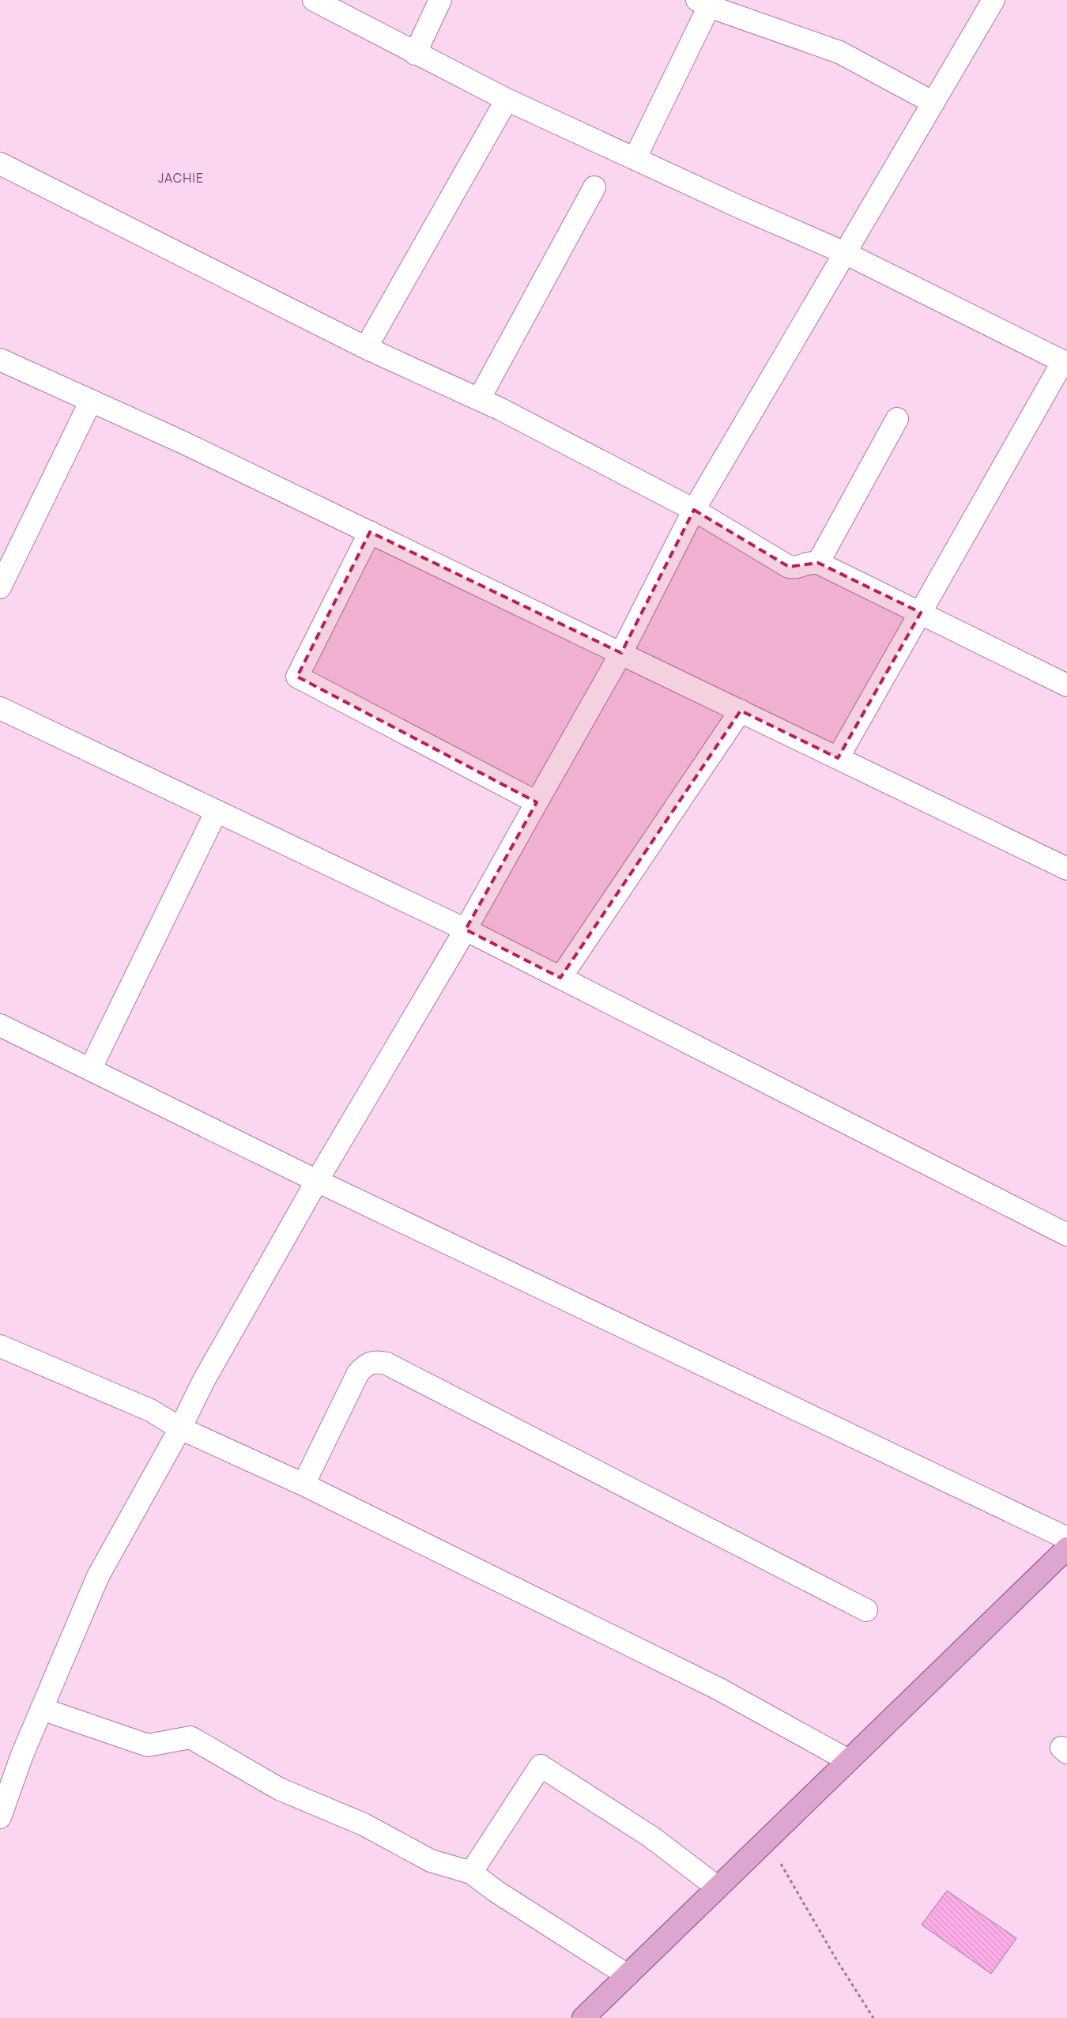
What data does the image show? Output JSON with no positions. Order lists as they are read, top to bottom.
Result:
{
  "districts": ["JACHIE"]
}
